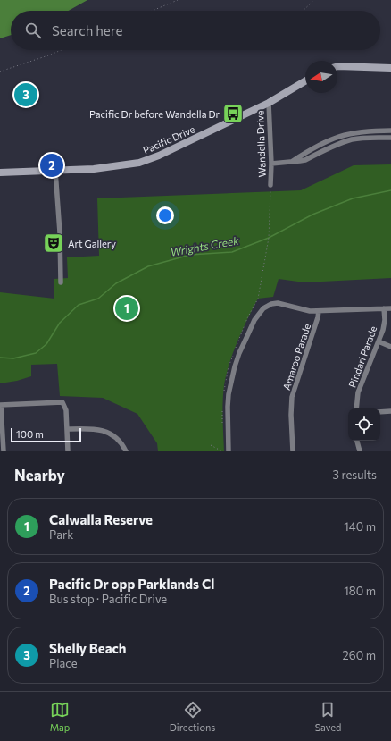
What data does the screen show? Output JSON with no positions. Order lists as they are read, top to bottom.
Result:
{
  "streets": {
    "street": [
      "Pacific Drive",
      "Wandella Drive",
      "Amaroo Parade",
      "Pindari Parade"
    ]
  },
  "crossings": [
    ["Pacific Drive", "Wandella Drive"]
  ],
  "water": ["Wrights Creek"],
  "places": {
    "bus stop": ["Pacific Dr before Wandella Dr"],
    "theatre": ["Art Gallery"]
  },
  "scale_bar": "100 m",
  "north": "left",
  "page": {
    "search": "Search here",
    "pins": ["3", "2", "1"],
    "scale": "100 m",
    "heading": ["Nearby", "3 results"],
    "list": [
      {
        "mark": "1",
        "name": "Calwalla Reserve",
        "note": "Park",
        "value": "140 m"
      },
      {
        "mark": "2",
        "name": "Pacific Dr opp Parklands Cl",
        "note": "Bus stop · Pacific Drive",
        "value": "180 m"
      },
      {
        "mark": "3",
        "name": "Shelly Beach",
        "note": "Place",
        "value": "260 m"
      }
    ],
    "nav": ["Map", "Directions", "Saved"]
  }
}
